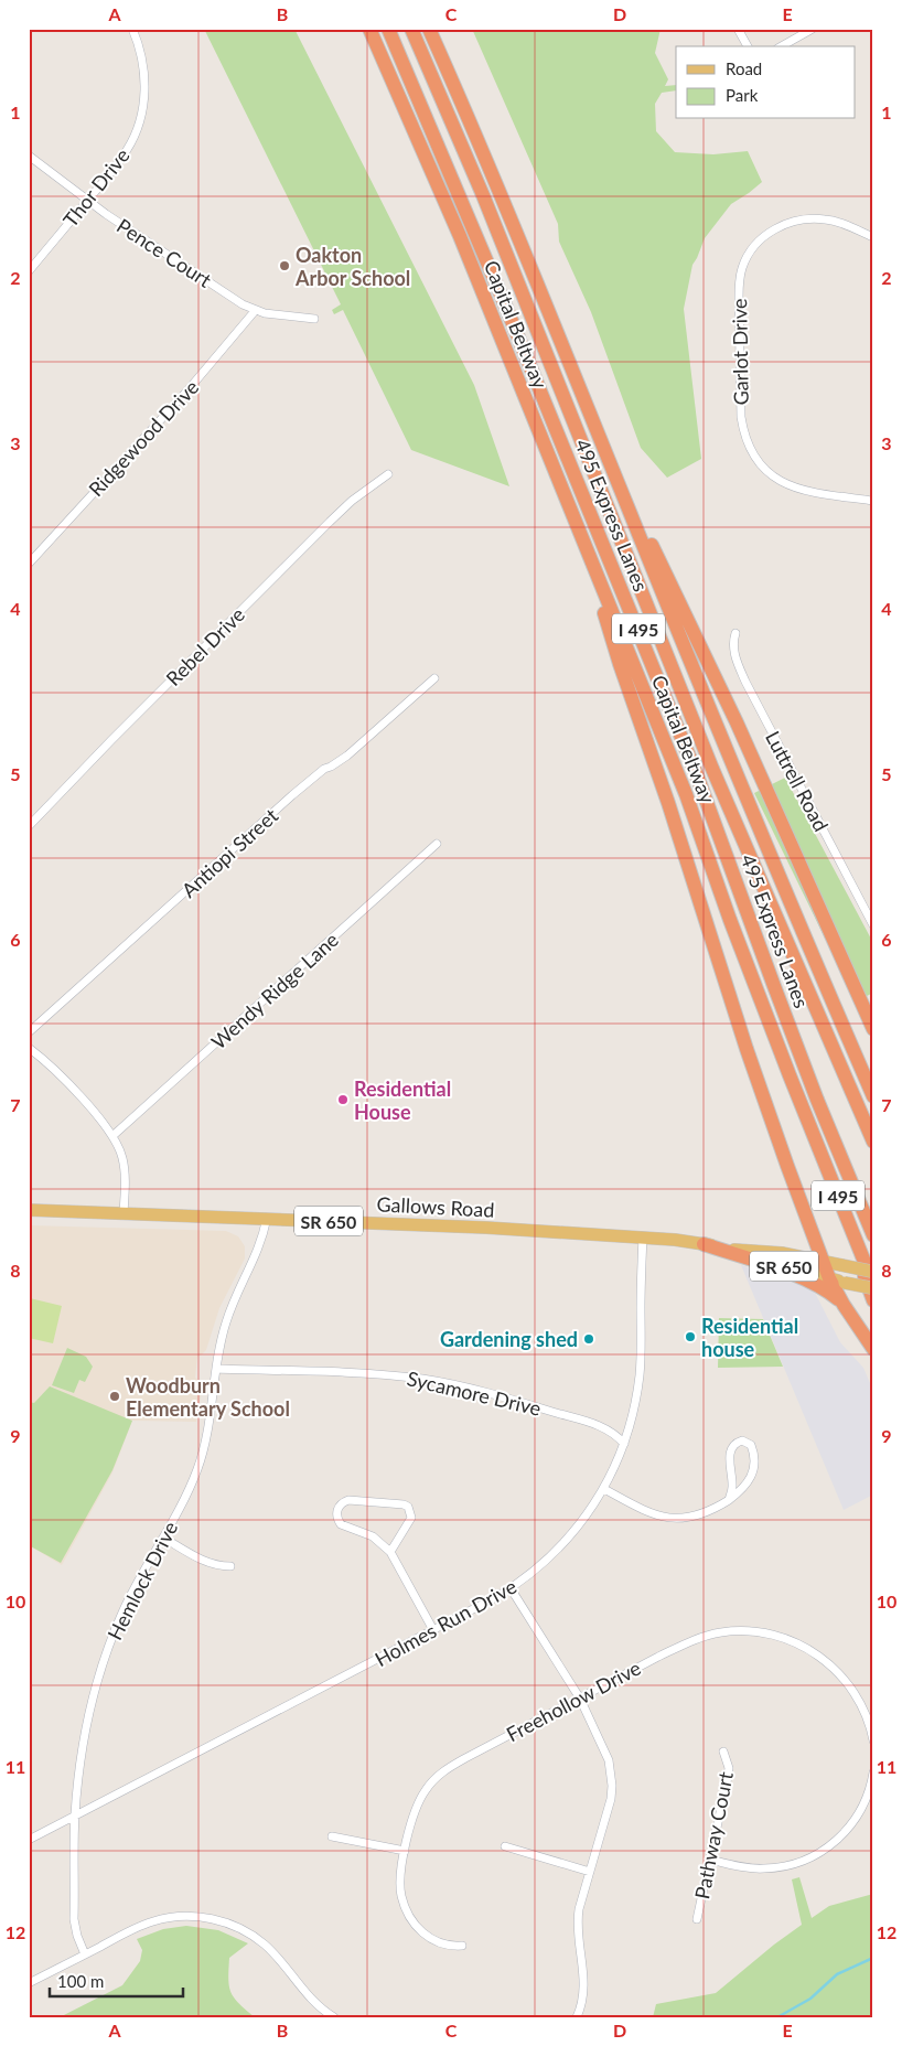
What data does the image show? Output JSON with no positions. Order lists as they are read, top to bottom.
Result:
{
  "streets": {
    "highway": ["Capital Beltway", "495 Express Lanes", "I 495"],
    "main road": ["Gallows Road", "SR 650"],
    "street": [
      "Thor Drive",
      "Pence Court",
      "Garlot Drive",
      "Ridgewood Drive",
      "Rebel Drive",
      "Luttrell Road",
      "Antiopi Street",
      "Wendy Ridge Lane",
      "Sycamore Drive",
      "Hemlock Drive",
      "Holmes Run Drive",
      "Freehollow Drive",
      "Pathway Court"
    ]
  },
  "crossings": [
    ["Thor Drive", "Pence Court"],
    ["Pence Court", "Ridgewood Drive"],
    ["Gallows Road", "Hemlock Drive"],
    ["Gallows Road", "Holmes Run Drive"],
    ["Sycamore Drive", "Hemlock Drive"],
    ["Sycamore Drive", "Holmes Run Drive"],
    ["Hemlock Drive", "Holmes Run Drive"]
  ],
  "places": [
    "Oakton Arbor School",
    "Residential House",
    "Residential house",
    "Gardening shed",
    "Woodburn Elementary School"
  ],
  "legend": ["Road", "Park"],
  "scale_bar": "100 m",
  "grid": {
    "columns": [
      "A",
      "B",
      "C",
      "D",
      "E"
    ],
    "rows": [
      "1",
      "2",
      "3",
      "4",
      "5",
      "6",
      "7",
      "8",
      "9",
      "10",
      "11",
      "12"
    ]
  }
}
